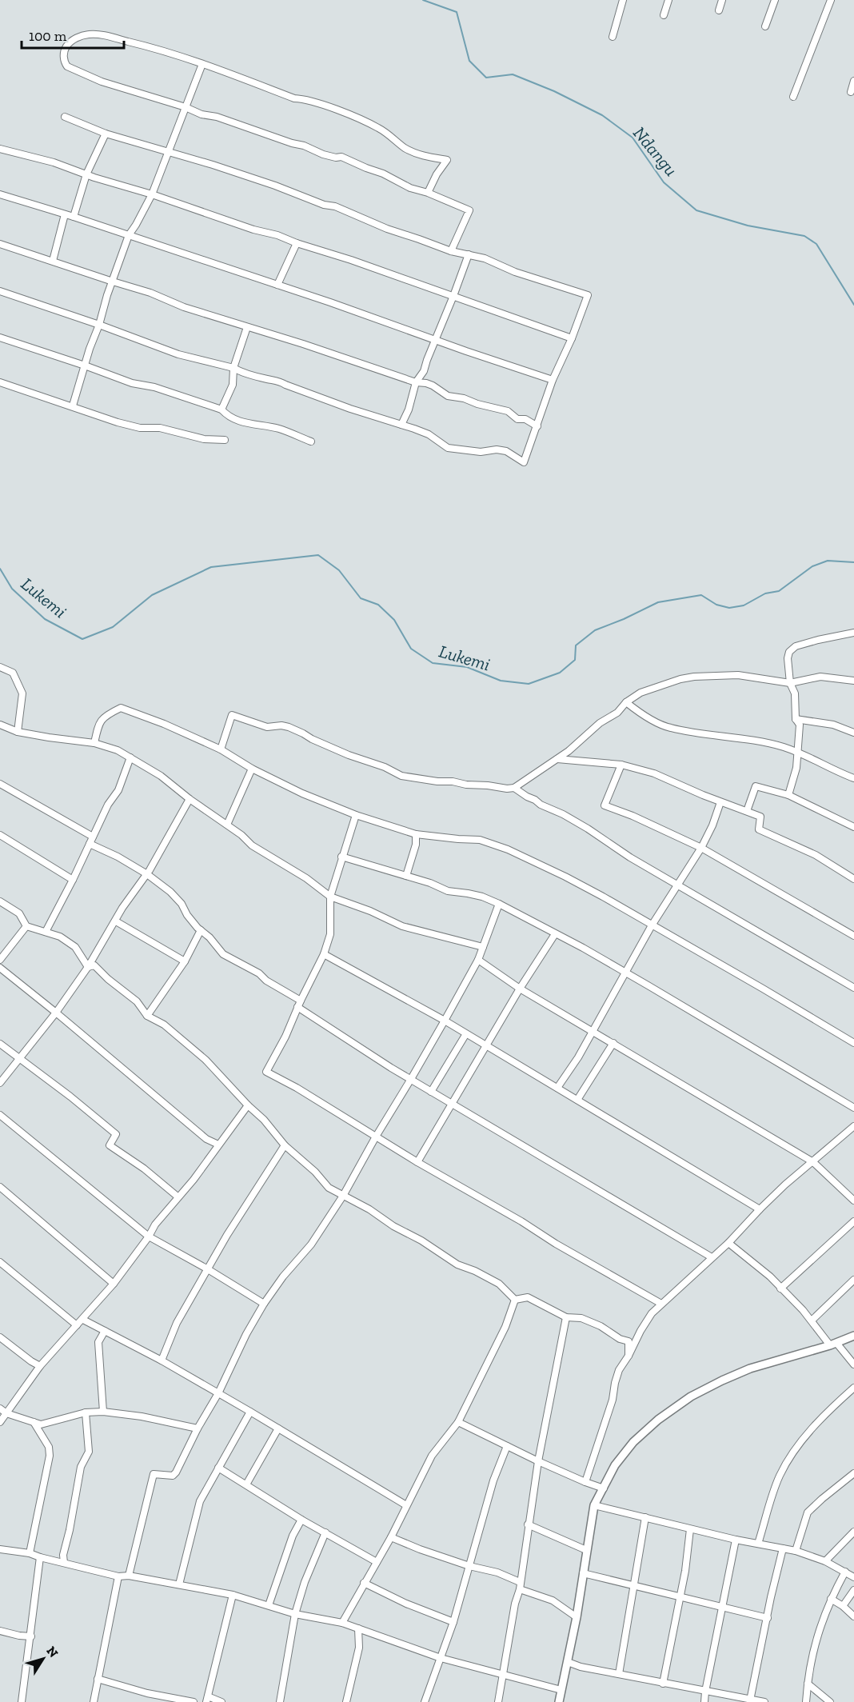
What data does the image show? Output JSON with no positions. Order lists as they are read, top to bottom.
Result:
{
  "water": ["Ndangu", "Lukemi"],
  "scale_bar": "100 m",
  "north": "top right"
}
